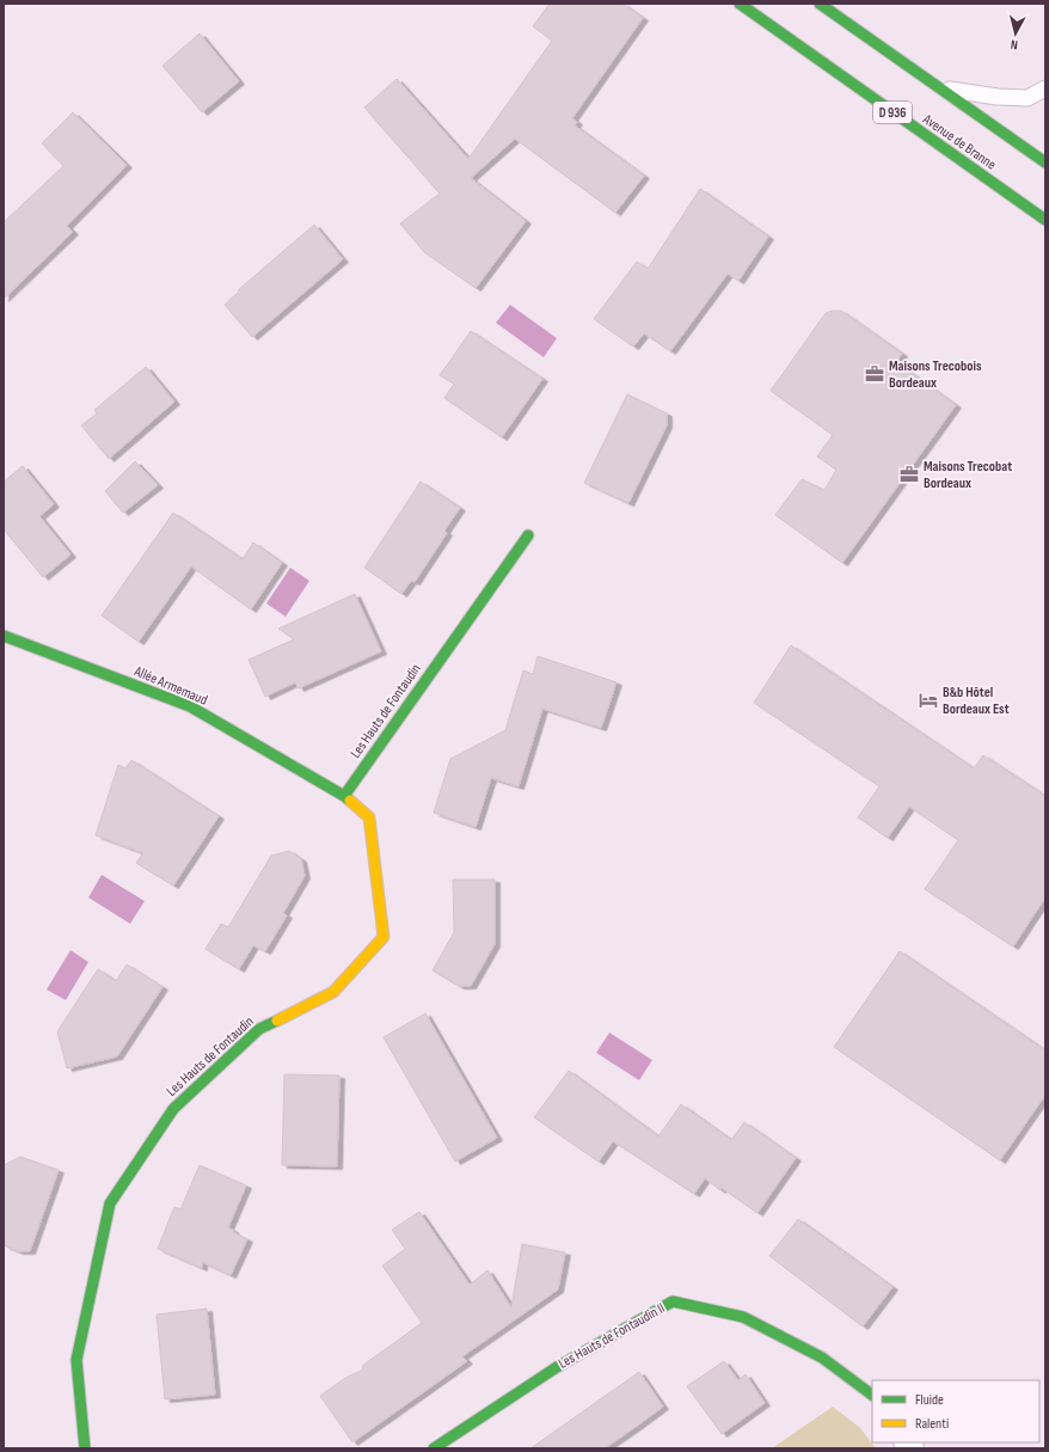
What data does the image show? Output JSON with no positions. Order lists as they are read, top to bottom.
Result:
{
  "streets": {
    "street": [
      "D 936",
      "Avenue de Branne",
      "Allée Armemaud",
      "Les Hauts de Fontaudin",
      "Les Hauts de Fontaudin II"
    ]
  },
  "crossings": [
    ["Allée Armemaud", "Les Hauts de Fontaudin"]
  ],
  "places": {
    "office": ["Maisons Trecobois Bordeaux", "Maisons Trecobat Bordeaux"],
    "hotel": ["B&b Hôtel Bordeaux Est"]
  },
  "legend": ["Fluide", "Ralenti"],
  "north": "bottom"
}
